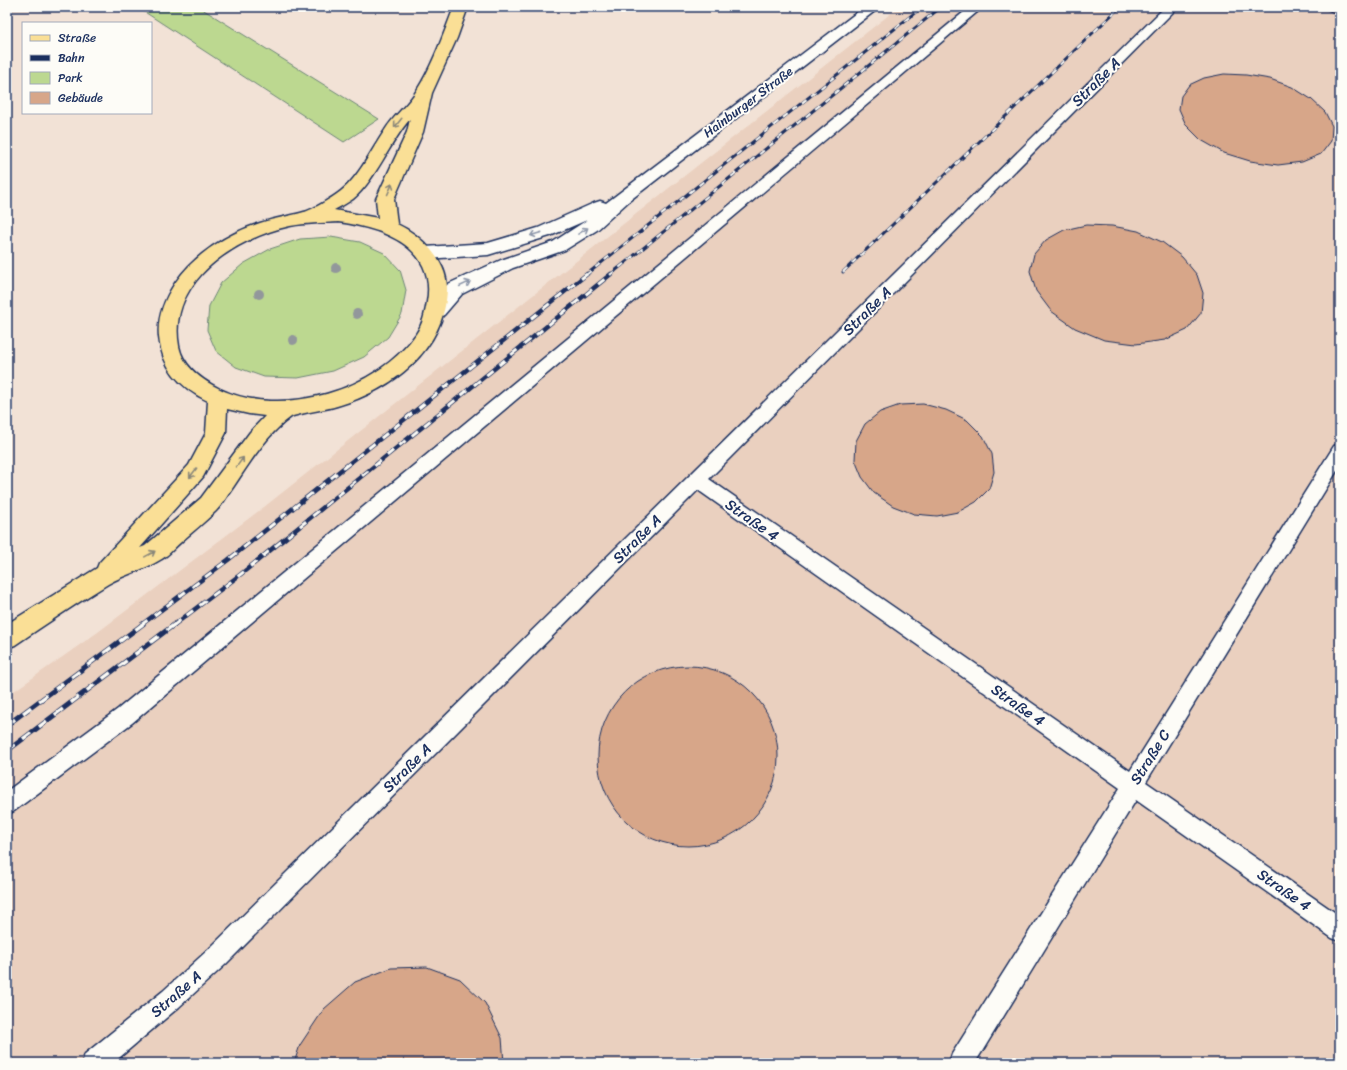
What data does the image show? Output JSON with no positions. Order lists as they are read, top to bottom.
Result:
{
  "streets": {
    "street": ["Hainburger Straße"],
    "lane": ["Straße A", "Straße 4", "Straße C"]
  },
  "crossings": [
    ["Straße A", "Straße 4"],
    ["Straße 4", "Straße C"]
  ],
  "legend": [
    "Straße",
    "Bahn",
    "Park",
    "Gebäude"
  ]
}
